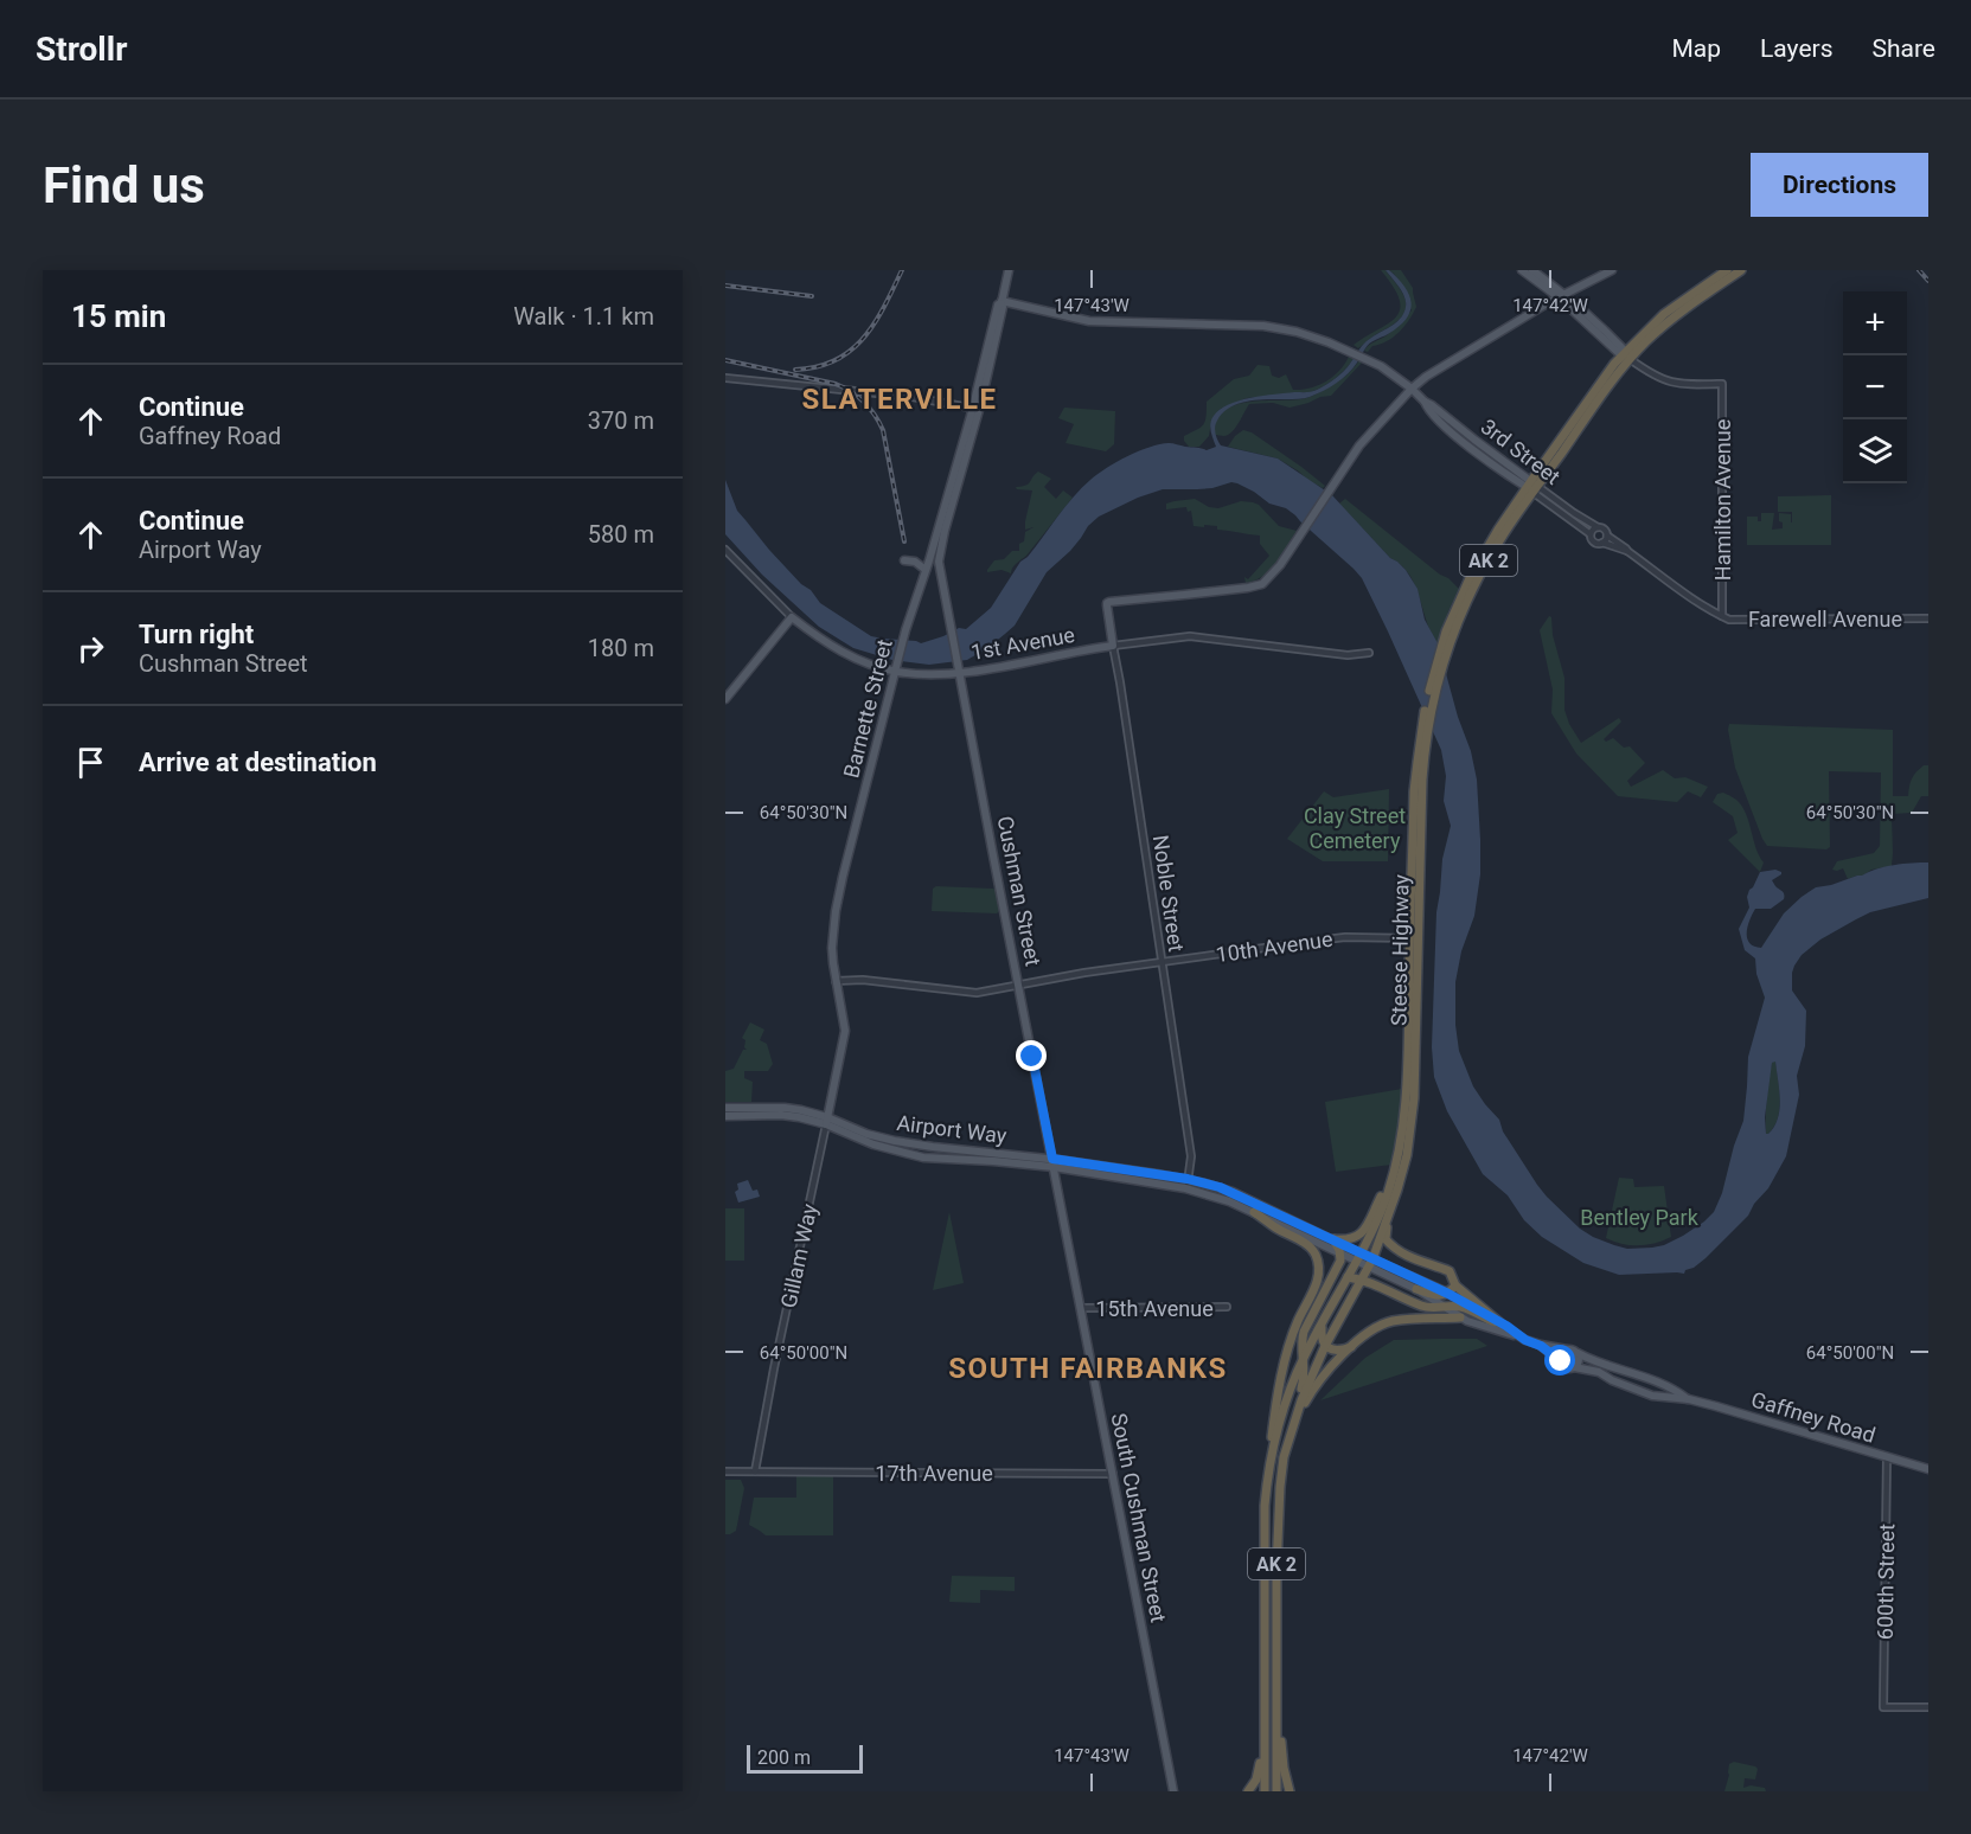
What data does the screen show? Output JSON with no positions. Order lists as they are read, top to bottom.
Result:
{
  "streets": {
    "highway": ["AK 2", "Steese Highway"],
    "main road": [
      "3rd Street",
      "1st Avenue",
      "Barnette Street",
      "Cushman Street",
      "Noble Street",
      "Airport Way",
      "Gaffney Road",
      "South Cushman Street"
    ],
    "street": [
      "Hamilton Avenue",
      "Farewell Avenue",
      "10th Avenue",
      "Gillam Way",
      "15th Avenue",
      "17th Avenue",
      "600th Street"
    ]
  },
  "crossings": [
    ["3rd Street", "Barnette Street"],
    ["3rd Street", "Steese Highway"],
    ["Hamilton Avenue", "Farewell Avenue"],
    ["Hamilton Avenue", "Steese Highway"],
    ["AK 2", "Steese Highway"],
    ["AK 2", "Airport Way"],
    ["1st Avenue", "Barnette Street"],
    ["1st Avenue", "Cushman Street"],
    ["1st Avenue", "Noble Street"],
    ["Barnette Street", "Cushman Street"],
    ["Barnette Street", "10th Avenue"],
    ["Barnette Street", "Airport Way"],
    ["Barnette Street", "Gillam Way"],
    ["Cushman Street", "10th Avenue"],
    ["Cushman Street", "Airport Way"],
    ["Cushman Street", "South Cushman Street"],
    ["Noble Street", "10th Avenue"],
    ["Noble Street", "Airport Way"],
    ["10th Avenue", "Steese Highway"],
    ["Steese Highway", "Airport Way"],
    ["Airport Way", "Gillam Way"],
    ["Airport Way", "South Cushman Street"],
    ["Gillam Way", "17th Avenue"],
    ["15th Avenue", "South Cushman Street"],
    ["Gaffney Road", "600th Street"],
    ["17th Avenue", "South Cushman Street"]
  ],
  "districts": ["SLATERVILLE", "SOUTH FAIRBANKS"],
  "parks": ["Clay Street Cemetery", "Bentley Park"],
  "scale_bar": "200 m",
  "page": {
    "header": "Strollr",
    "nav": ["Map", "Layers", "Share"],
    "buttons": "Directions",
    "title": "Find us",
    "heading": ["15 min", "Walk · 1.1 km"],
    "map_buttons": ["+", "−"],
    "list": [
      ["Continue", "Gaffney Road", "370 m"],
      ["Continue", "Airport Way", "580 m"],
      ["Turn right", "Cushman Street", "180 m"],
      "Arrive at destination"
    ],
    "scale": "200 m"
  },
  "coordinates": [
    "147°43'W",
    "147°42'W",
    "64°50'30\"N",
    "64°50'00\"N"
  ]
}
